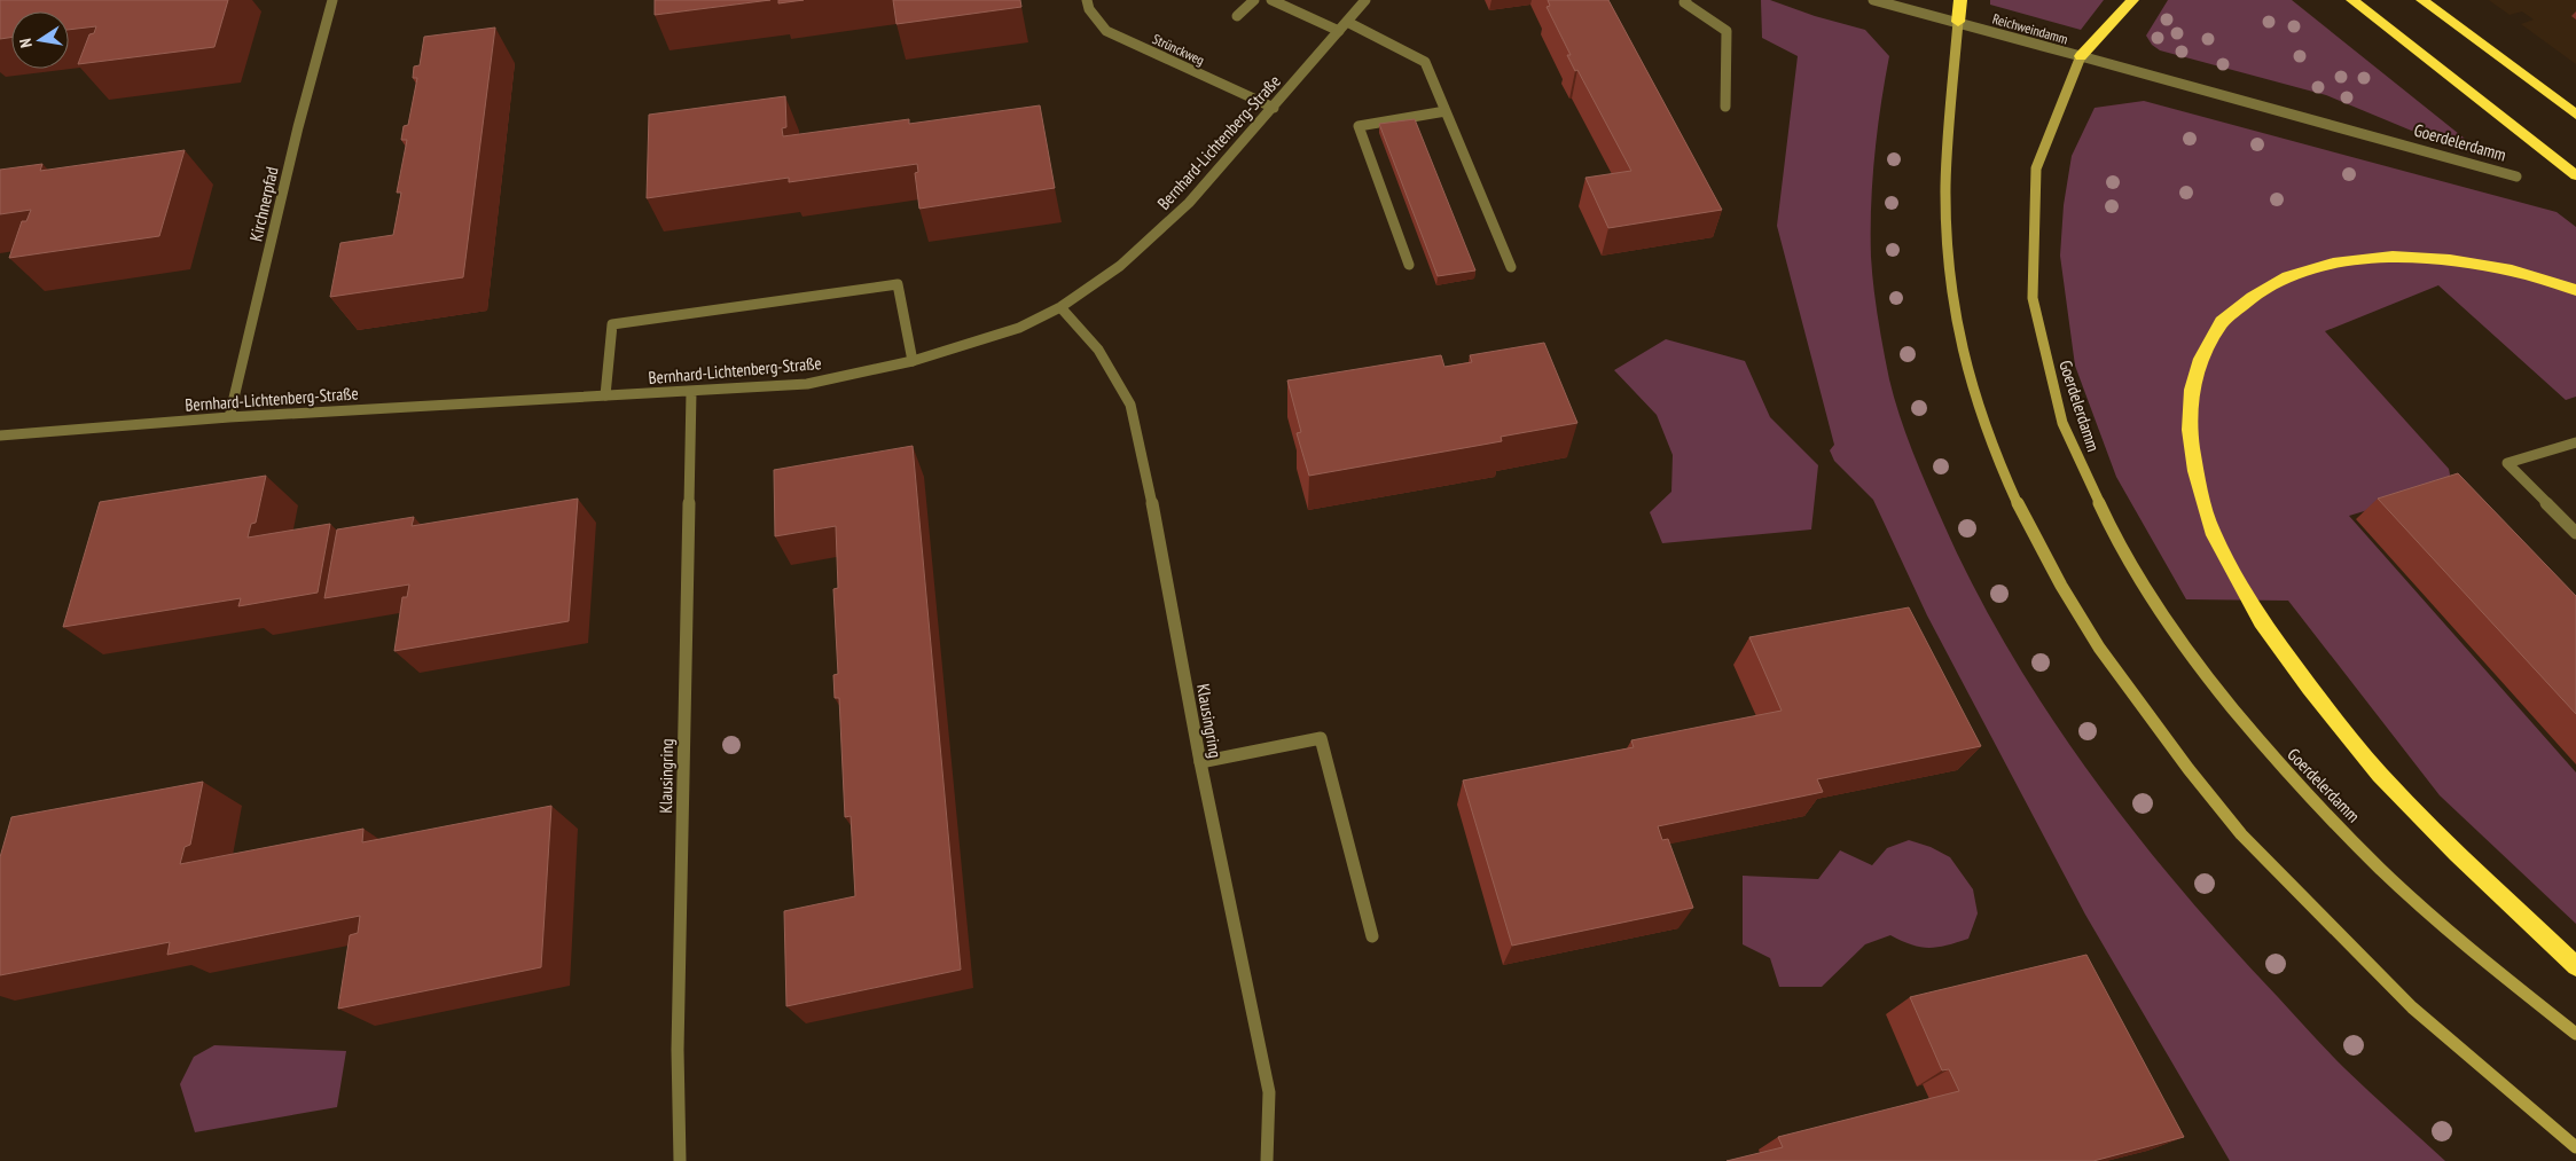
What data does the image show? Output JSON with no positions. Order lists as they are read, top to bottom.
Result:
{
  "streets": {
    "main road": ["Goerdelerdamm"],
    "street": [
      "Reichweindamm",
      "Strünckweg",
      "Bernhard-Lichtenberg-Straße",
      "Kirchnerpfad",
      "Klausingring"
    ]
  },
  "crossings": [
    ["Reichweindamm", "Goerdelerdamm"],
    ["Strünckweg", "Bernhard-Lichtenberg-Straße"],
    ["Bernhard-Lichtenberg-Straße", "Kirchnerpfad"],
    ["Bernhard-Lichtenberg-Straße", "Klausingring"]
  ],
  "north": "left"
}
